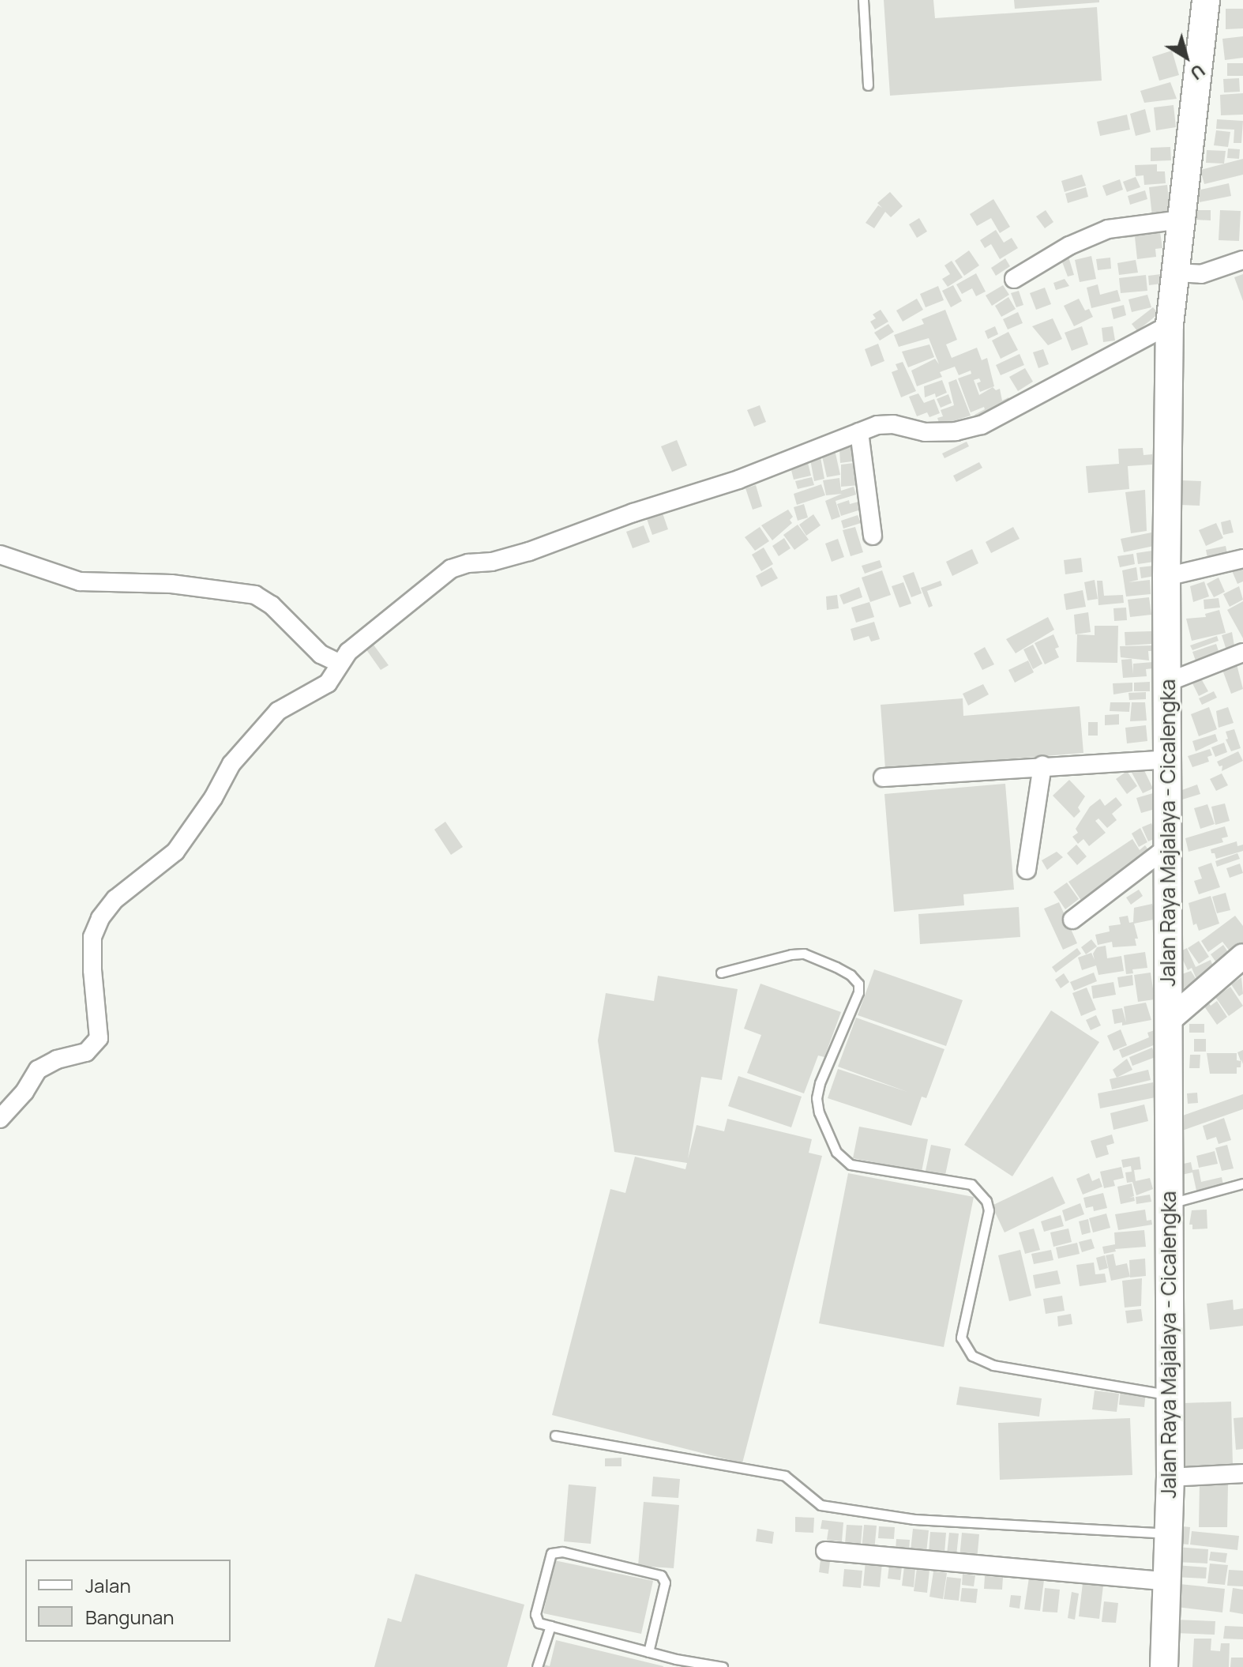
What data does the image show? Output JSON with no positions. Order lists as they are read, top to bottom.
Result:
{
  "streets": {
    "main road": ["Jalan Raya Majalaya - Cicalengka"]
  },
  "legend": ["Jalan", "Bangunan"],
  "north": "bottom right"
}
